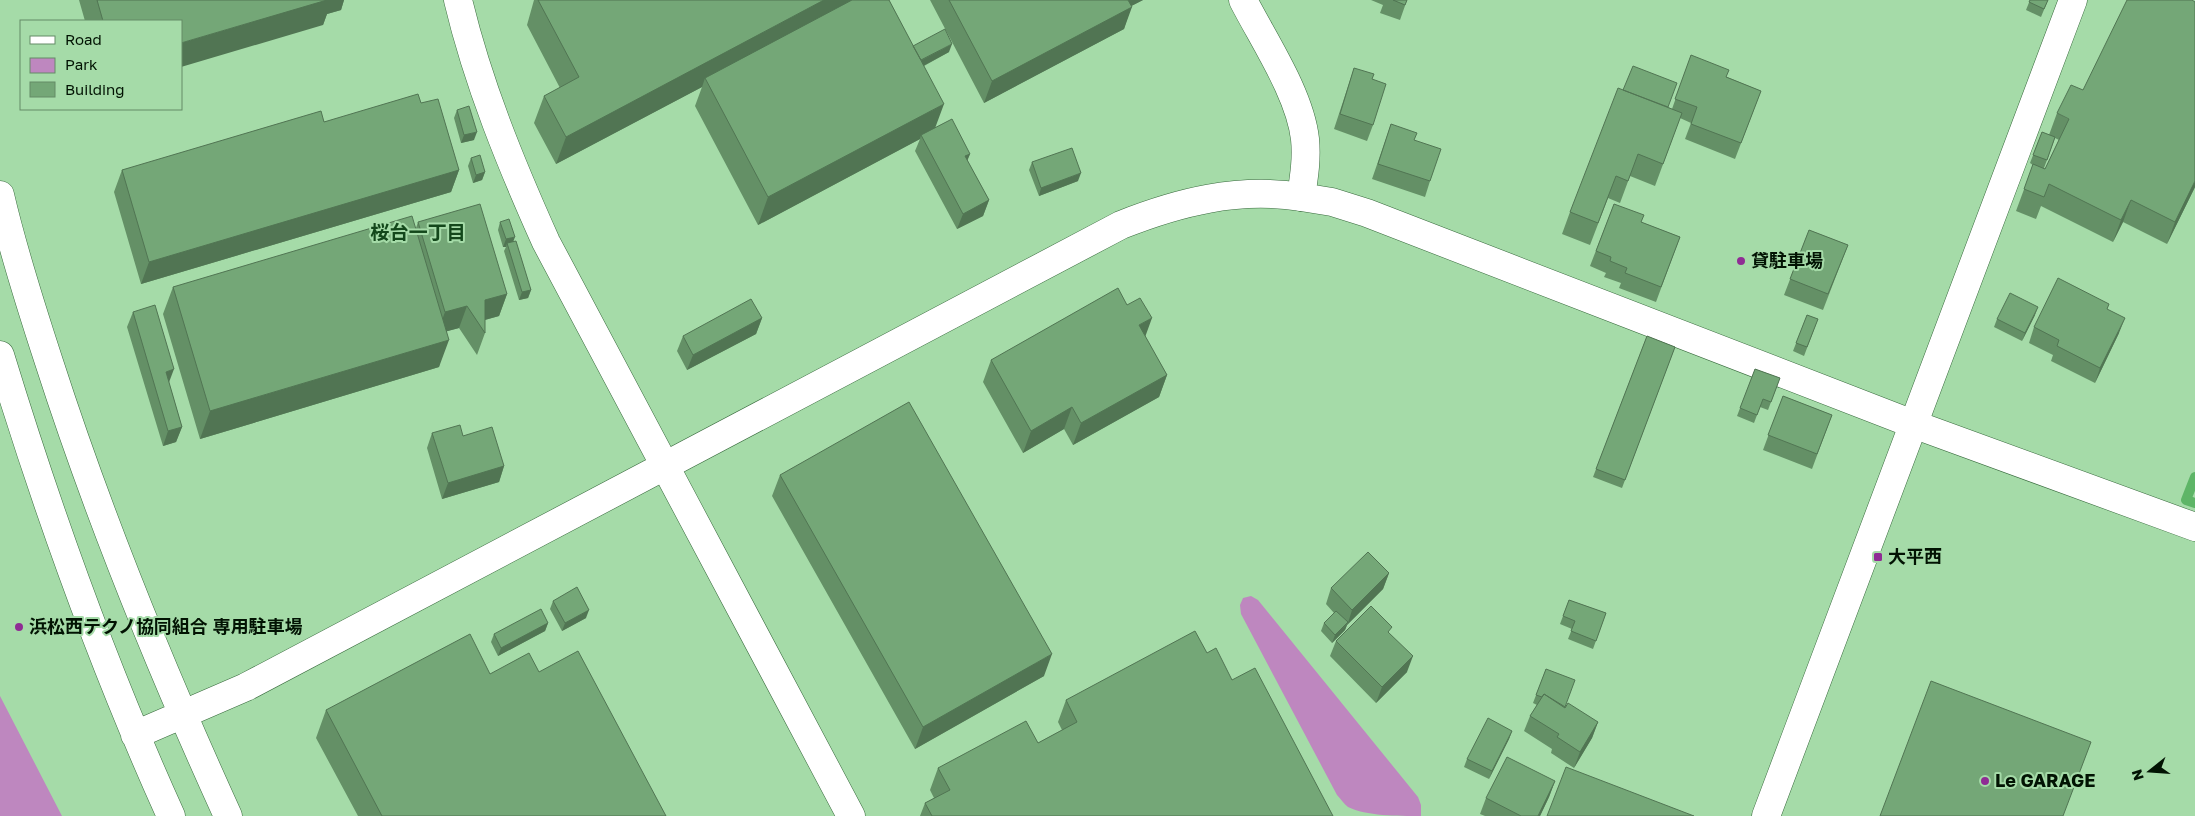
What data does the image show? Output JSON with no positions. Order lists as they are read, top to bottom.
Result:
{
  "districts": ["桜台一丁目"],
  "places": {
    "other": ["貸駐車場", "浜松西テクノ協同組合 専用駐車場", "Le GARAGE"],
    "transit": ["大平西"]
  },
  "legend": ["Road", "Park", "Building"],
  "north": "left"
}
